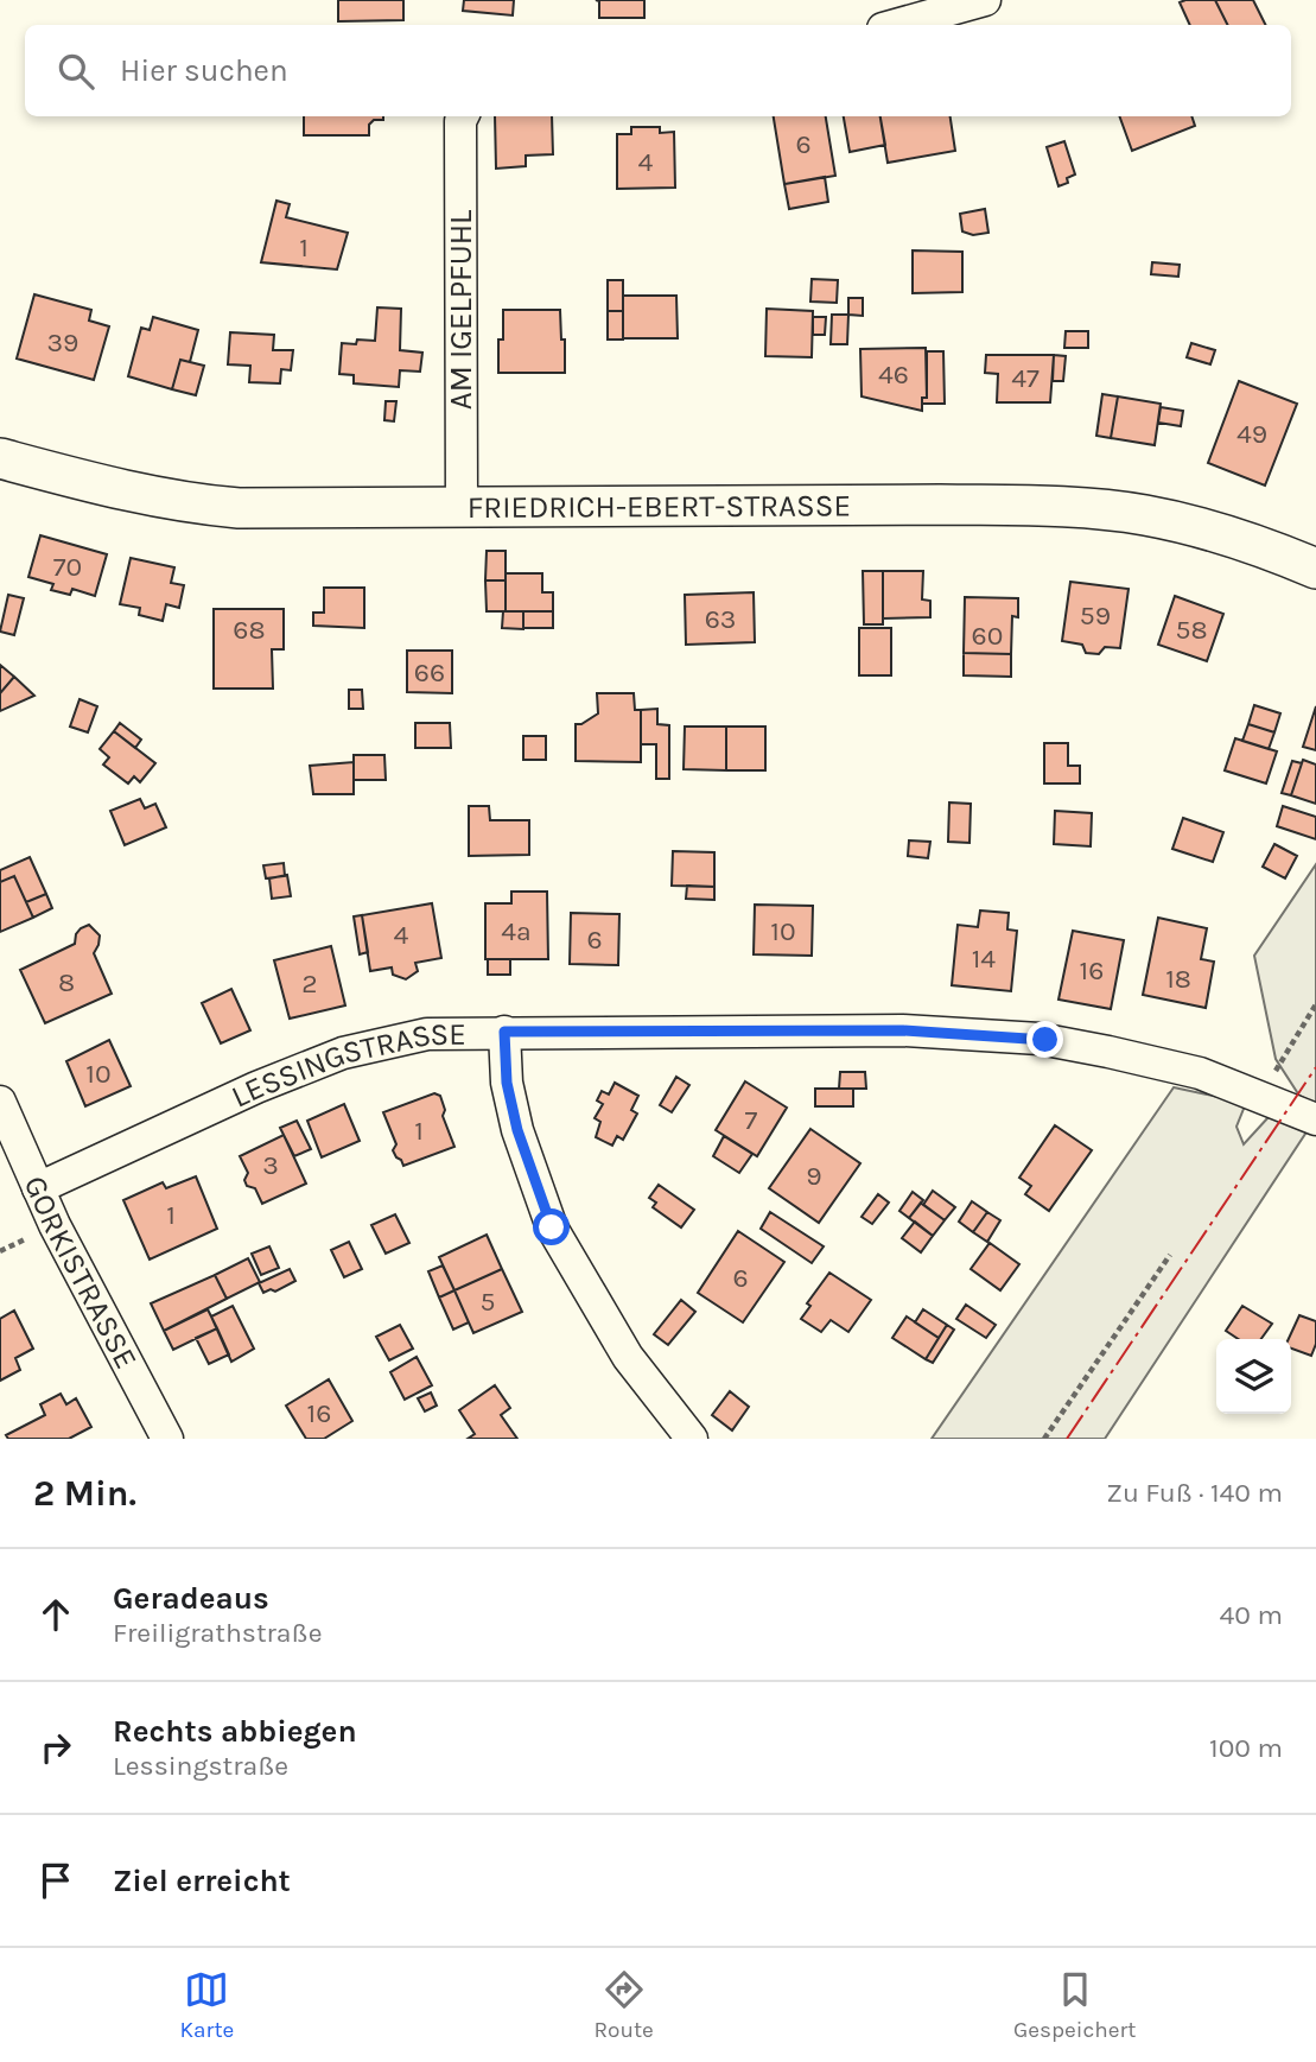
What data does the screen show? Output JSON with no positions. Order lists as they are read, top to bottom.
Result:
{
  "streets": {
    "street": [
      "AM IGELPFUHL",
      "FRIEDRICH-EBERT-STRASSE",
      "LESSINGSTRASSE",
      "GORKISTRASSE"
    ]
  },
  "crossings": [
    ["AM IGELPFUHL", "FRIEDRICH-EBERT-STRASSE"],
    ["LESSINGSTRASSE", "GORKISTRASSE"]
  ],
  "house_numbers": [
    "6",
    "4",
    "1",
    "39",
    "46",
    "47",
    "49",
    "70",
    "59",
    "63",
    "68",
    "58",
    "60",
    "66",
    "4a",
    "10",
    "4",
    "6",
    "14",
    "16",
    "18",
    "8",
    "2",
    "10",
    "7",
    "1",
    "3",
    "9",
    "1",
    "6",
    "5",
    "16"
  ],
  "page": {
    "search": "Hier suchen",
    "heading": ["2 Min.", "Zu Fuß · 140 m"],
    "list": [
      ["Geradeaus", "Freiligrathstraße", "40 m"],
      ["Rechts abbiegen", "Lessingstraße", "100 m"],
      "Ziel erreicht"
    ],
    "nav": ["Karte", "Route", "Gespeichert"]
  }
}
